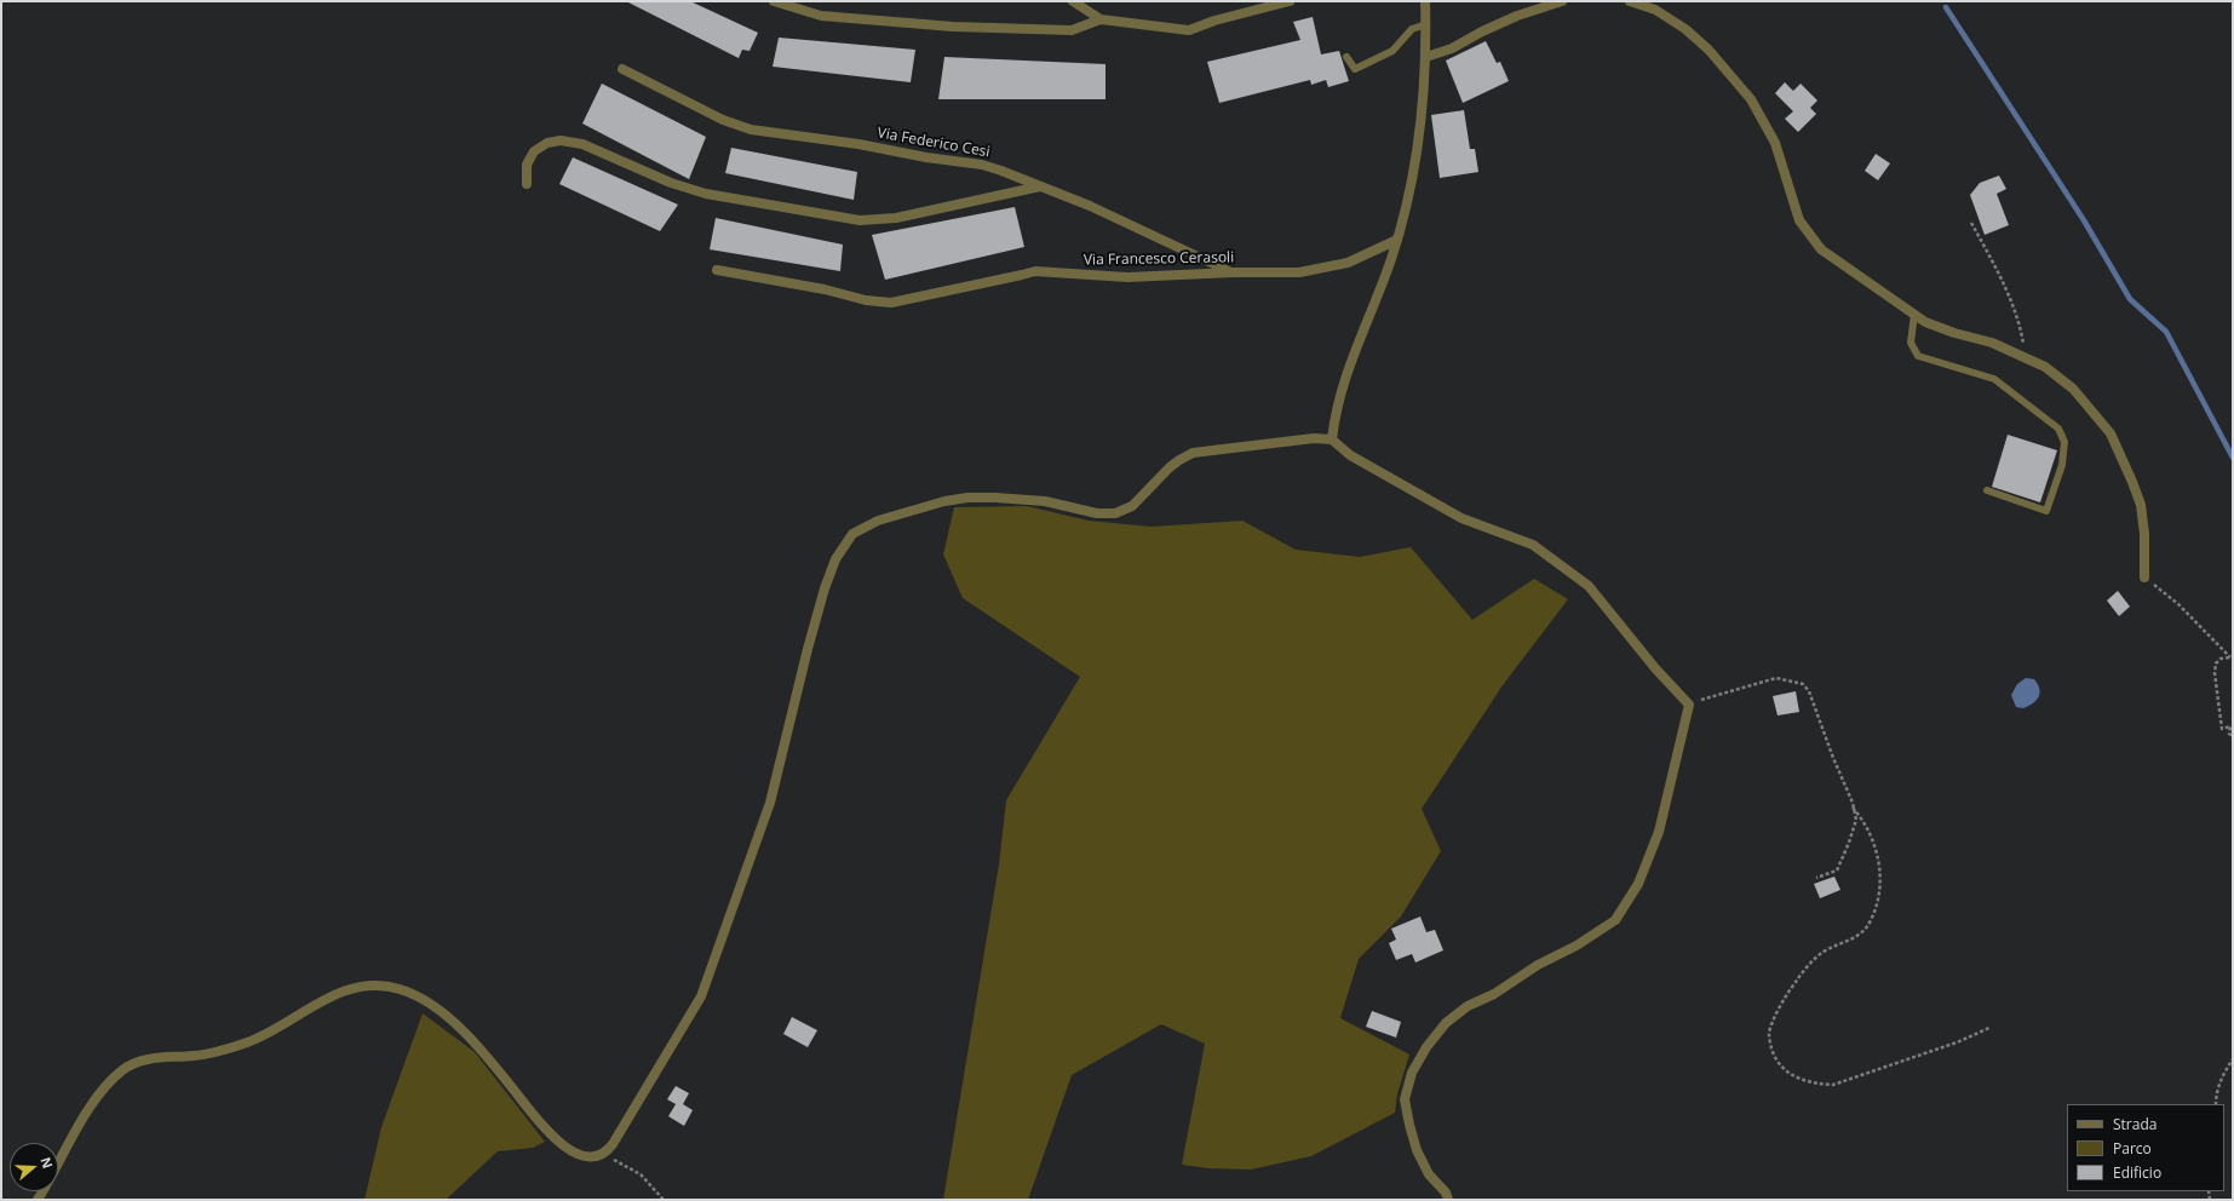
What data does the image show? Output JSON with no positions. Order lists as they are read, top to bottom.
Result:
{
  "streets": {
    "street": ["Via Federico Cesi", "Via Francesco Cerasoli"]
  },
  "crossings": [
    ["Via Federico Cesi", "Via Francesco Cerasoli"]
  ],
  "legend": ["Strada", "Parco", "Edificio"],
  "north": "right"
}
